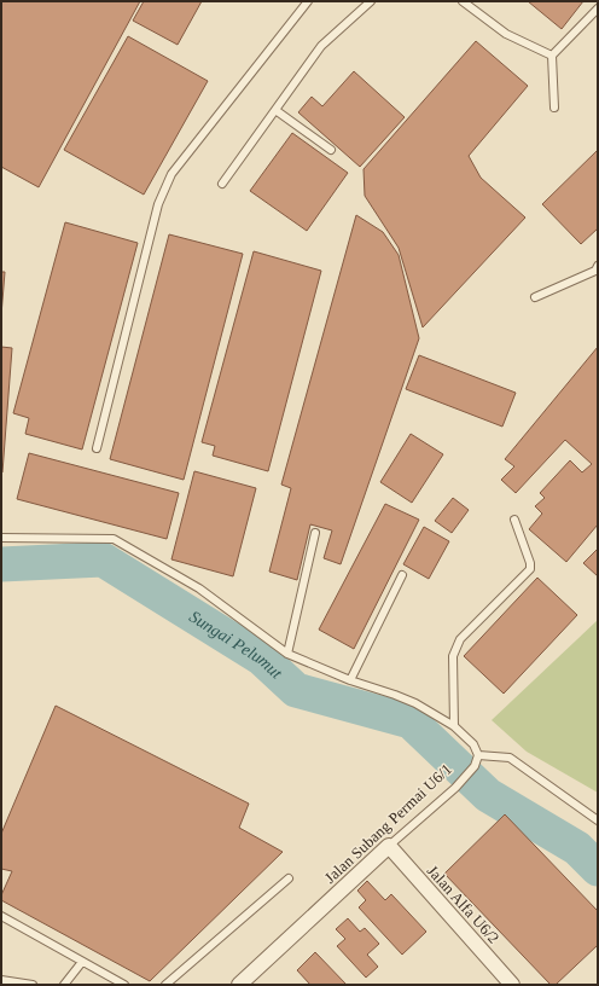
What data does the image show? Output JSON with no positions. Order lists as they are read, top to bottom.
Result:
{
  "streets": {
    "street": ["Jalan Subang Permai U6/1", "Jalan Alfa U6/2"]
  },
  "crossings": [
    ["Jalan Subang Permai U6/1", "Jalan Alfa U6/2"]
  ],
  "water": ["Sungai Pelumut"]
}
